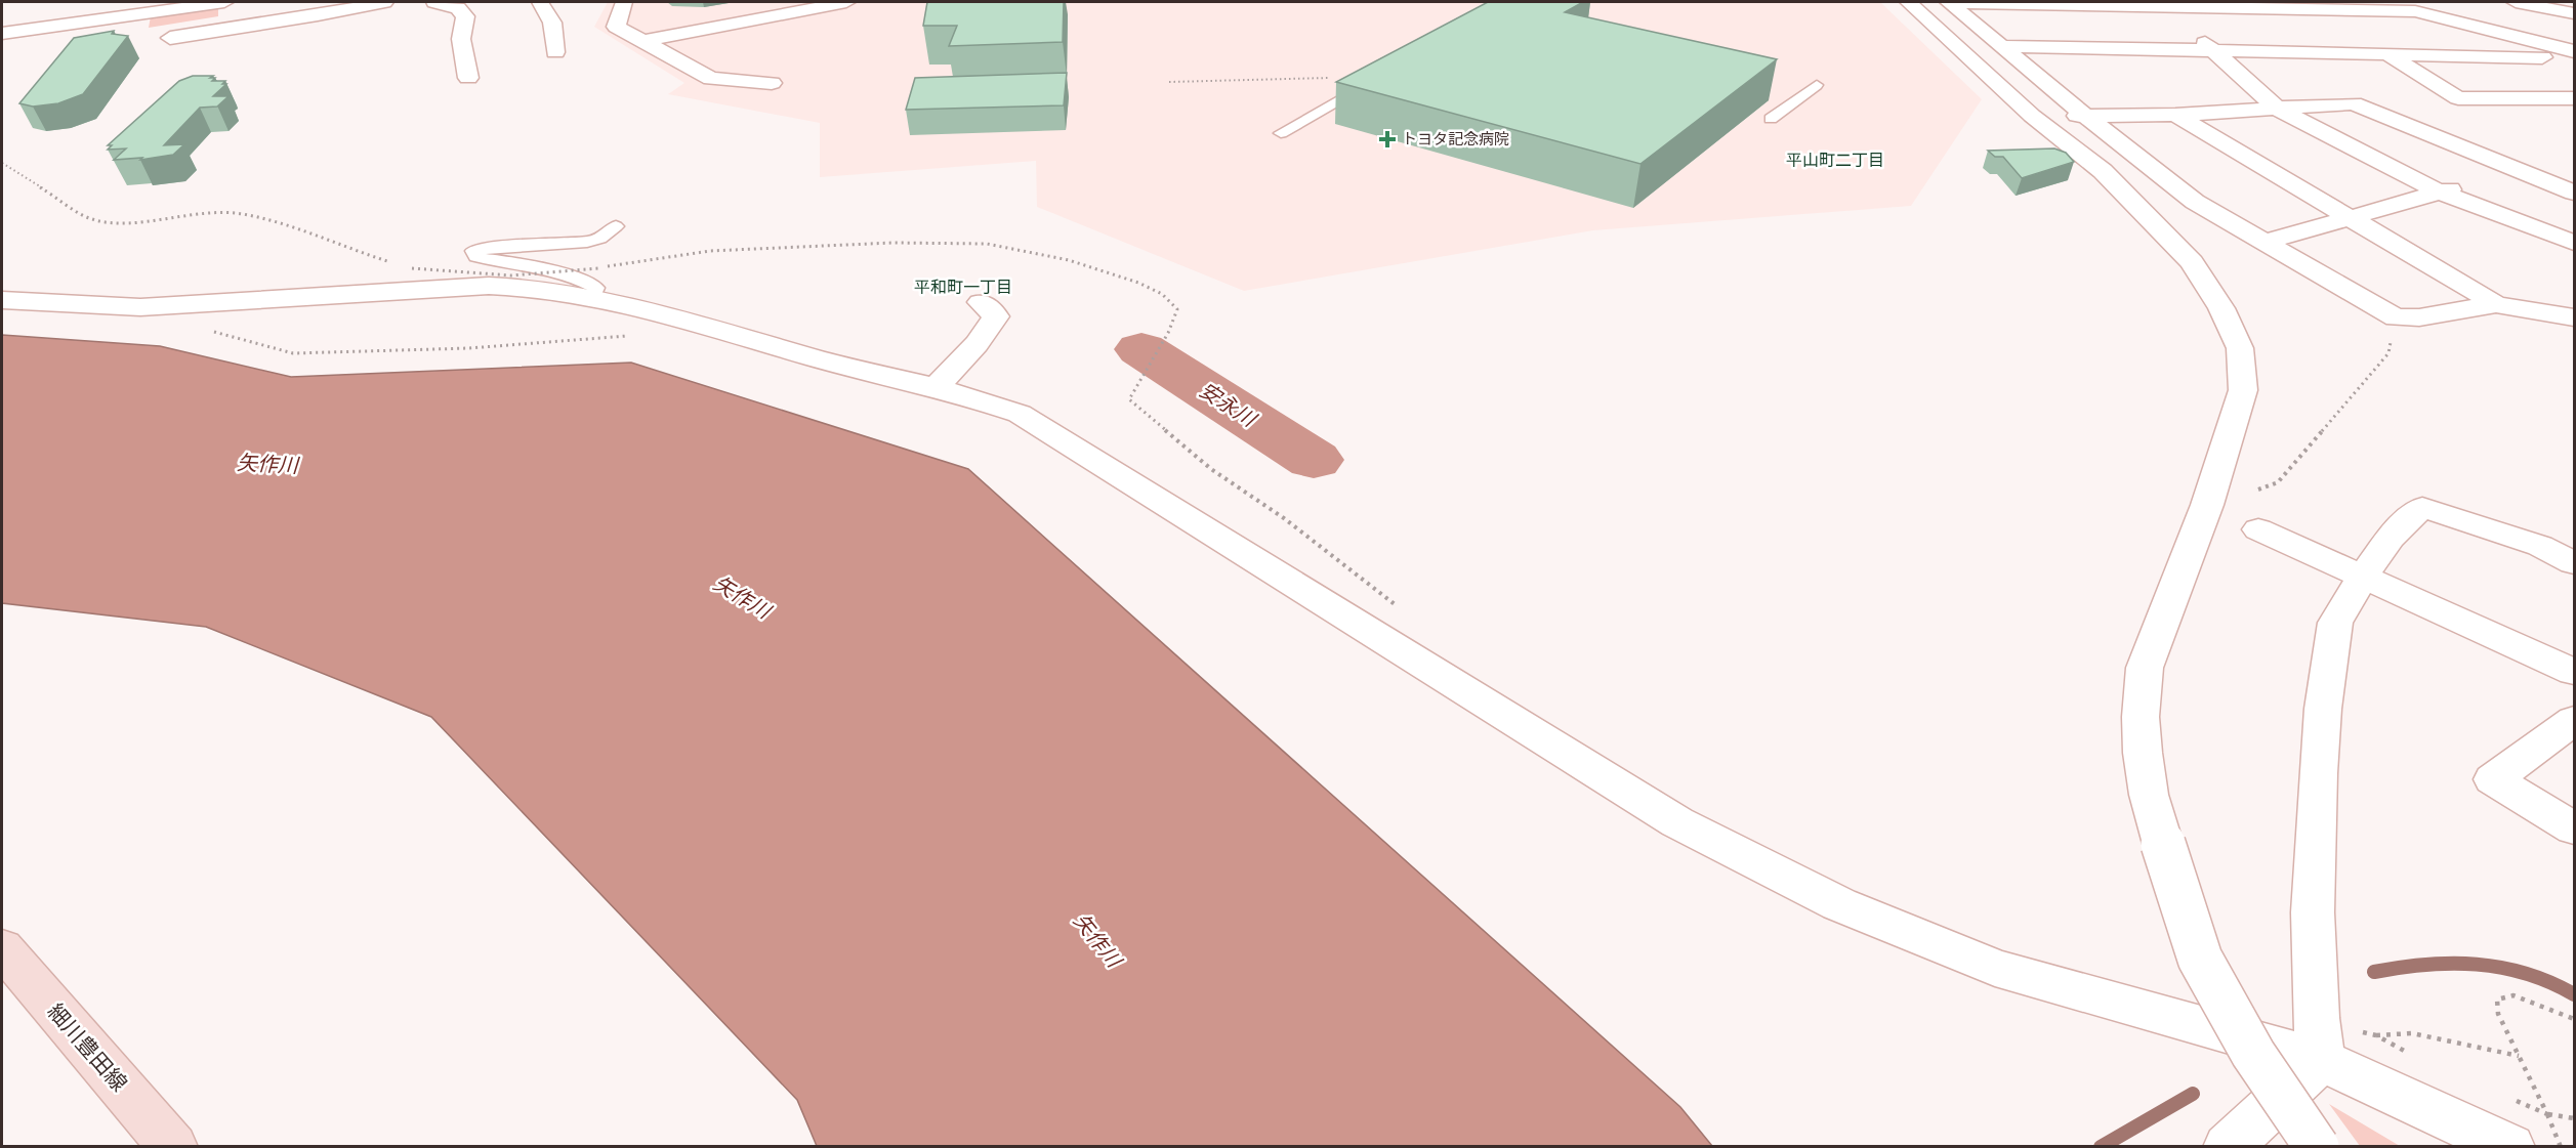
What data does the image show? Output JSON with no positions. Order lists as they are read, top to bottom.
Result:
{
  "streets": {
    "main road": ["細川豊田線"]
  },
  "districts": ["平山町二丁目", "平和町一丁目"],
  "water": ["安永川", "矢作川"],
  "places": {
    "health": ["トヨタ記念病院"]
  }
}
